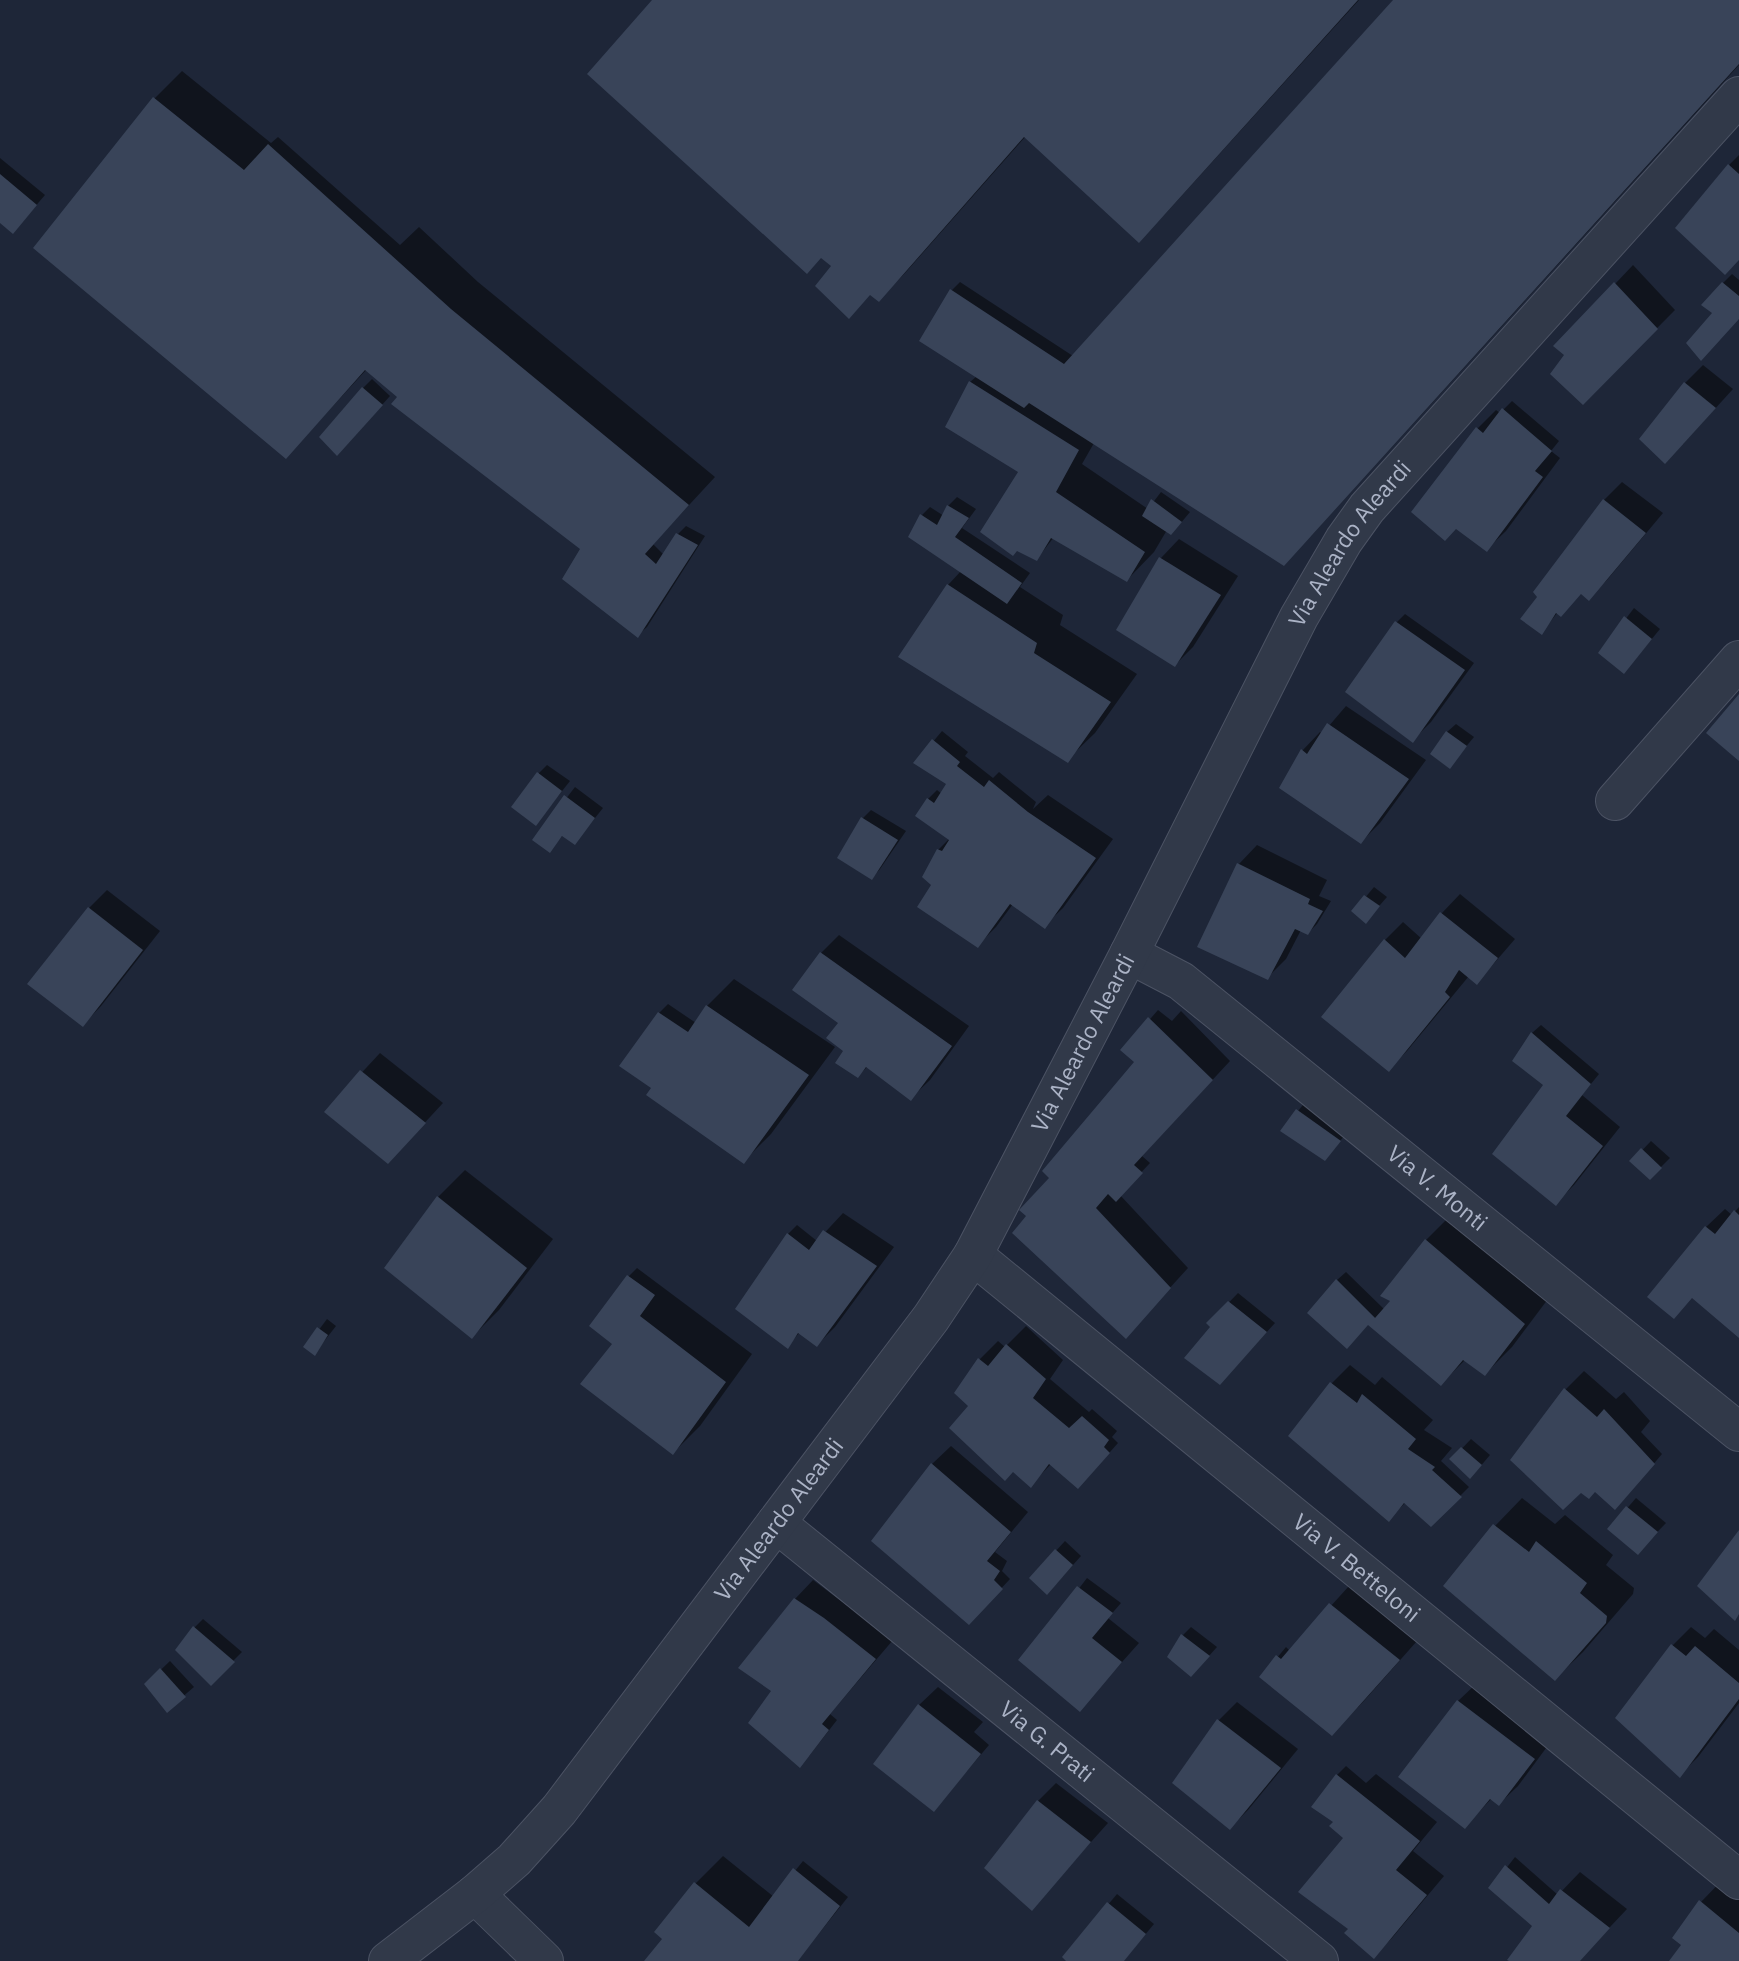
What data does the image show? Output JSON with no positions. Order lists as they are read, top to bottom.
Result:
{
  "streets": {
    "street": [
      "Via Aleardo Aleardi",
      "Via V. Monti",
      "Via V. Betteloni",
      "Via G. Prati"
    ]
  },
  "crossings": [
    ["Via Aleardo Aleardi", "Via V. Monti"],
    ["Via Aleardo Aleardi", "Via V. Betteloni"],
    ["Via Aleardo Aleardi", "Via G. Prati"]
  ]
}
